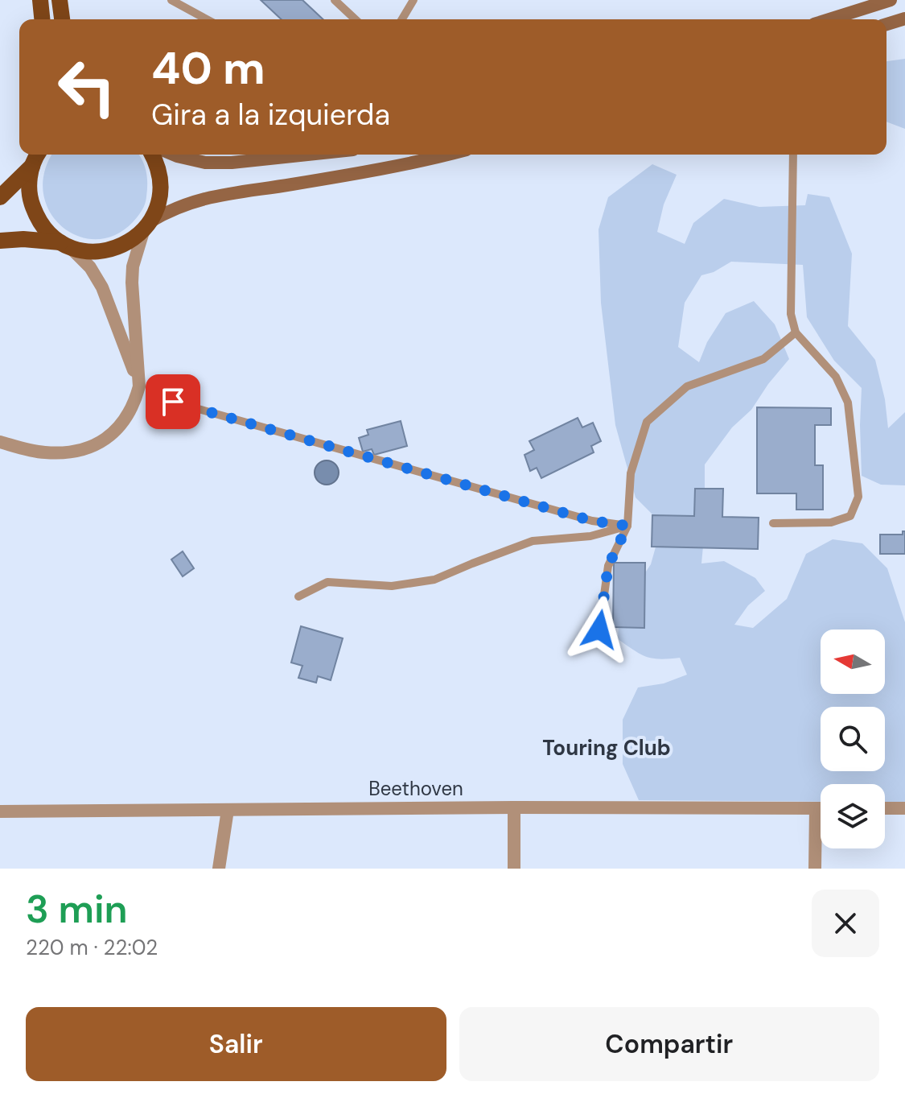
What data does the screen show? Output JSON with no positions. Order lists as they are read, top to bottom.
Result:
{
  "streets": {
    "street": ["Beethoven"]
  },
  "districts": ["Touring Club"],
  "north": "left",
  "page": {
    "turn": ["40 m", "Gira a la izquierda"],
    "heading": ["3 min", "220 m · 22:02"],
    "buttons": ["Salir", "Compartir"]
  }
}
